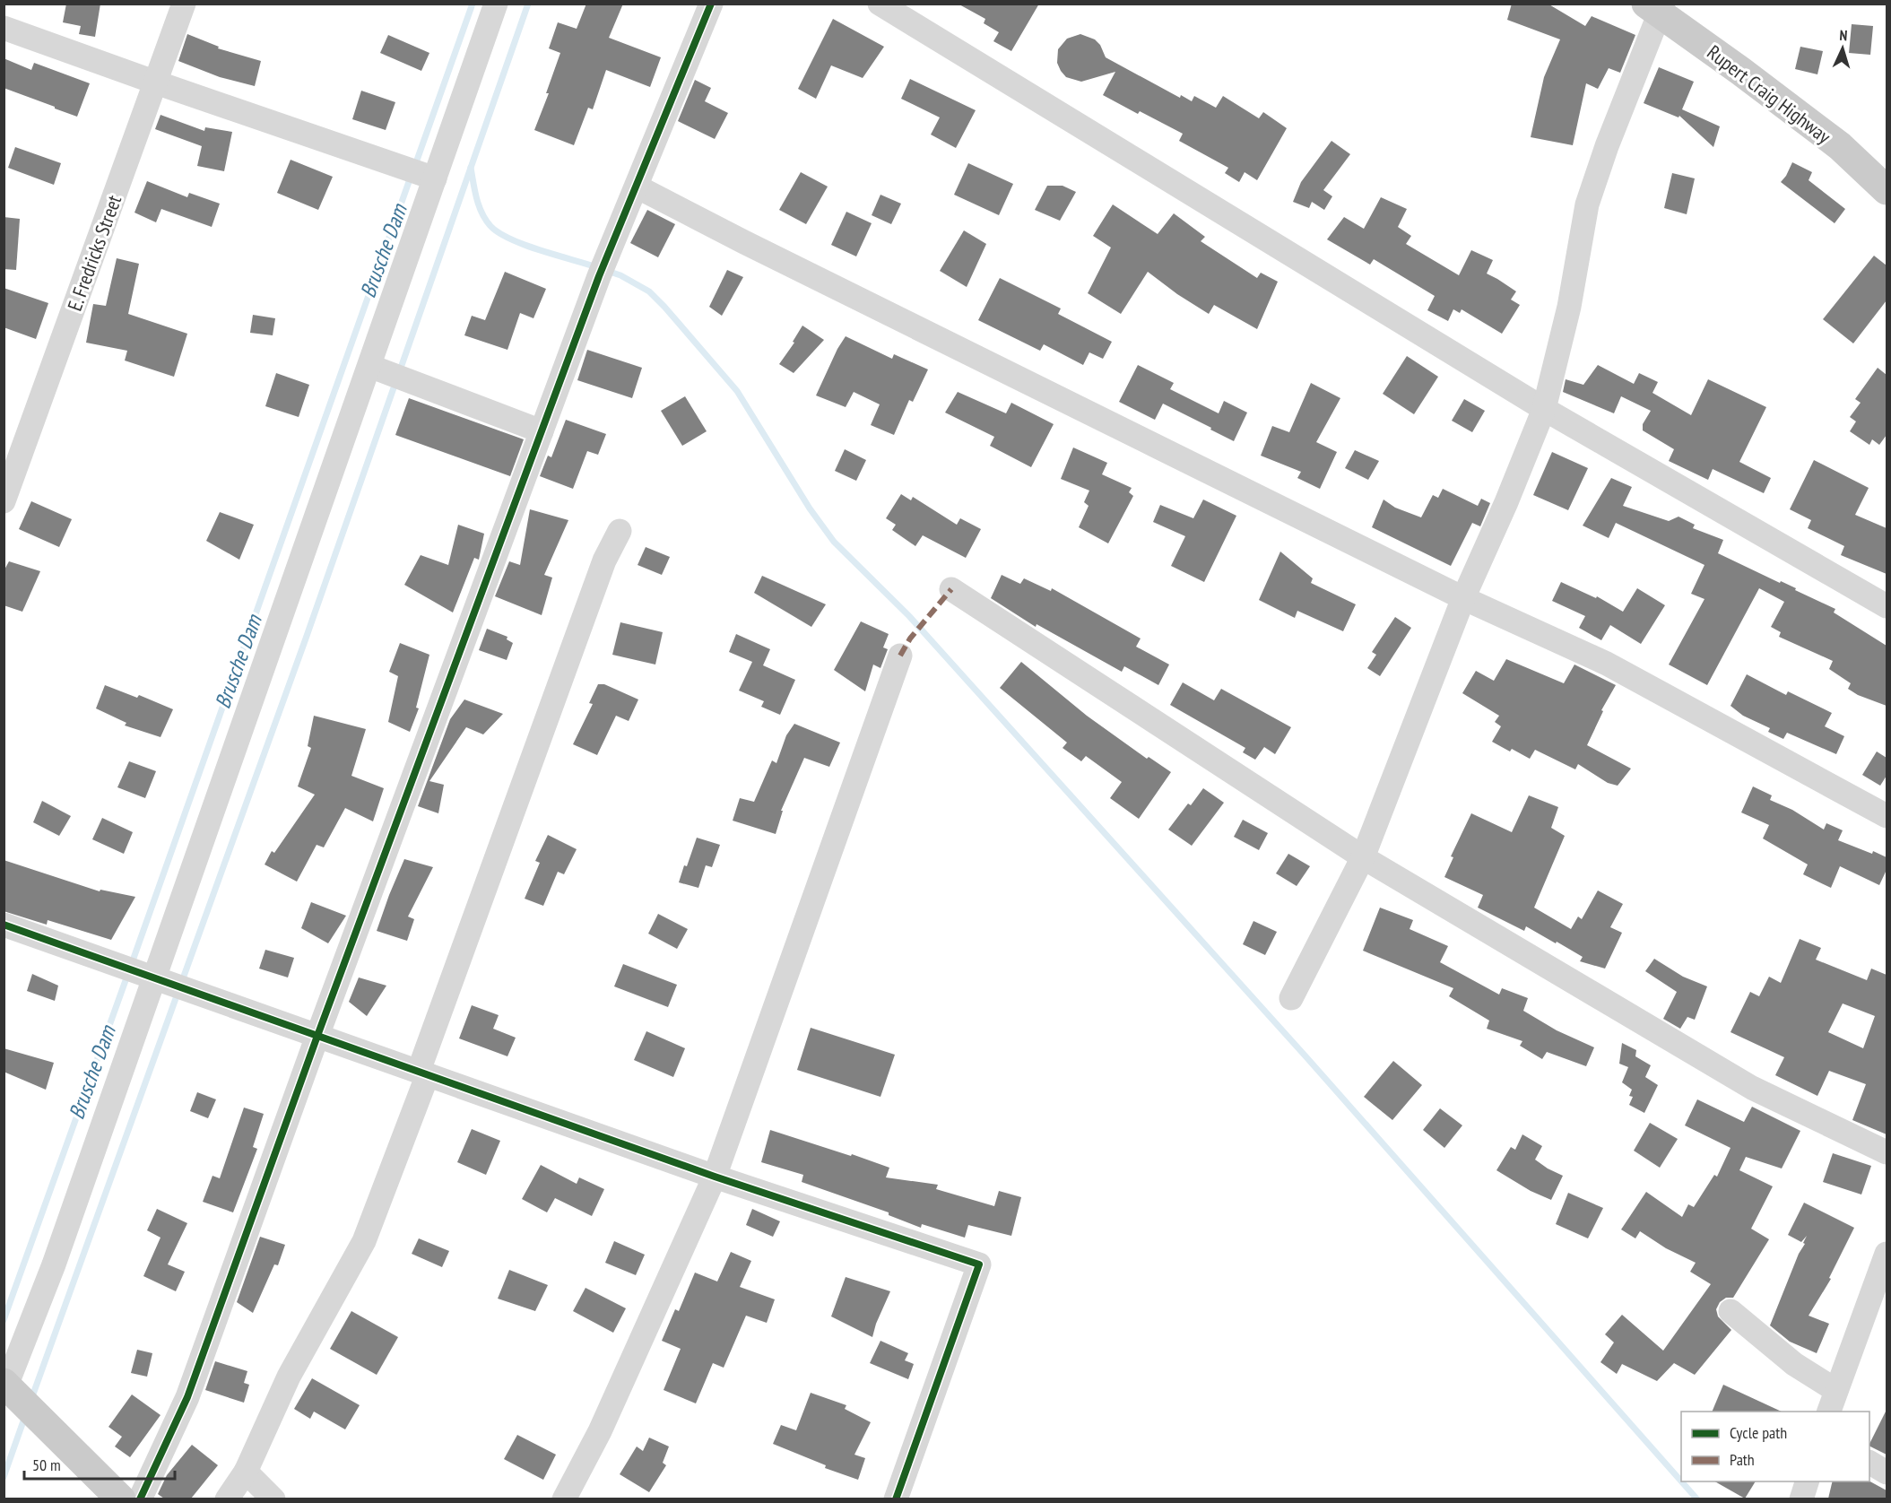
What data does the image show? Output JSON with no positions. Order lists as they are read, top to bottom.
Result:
{
  "streets": {
    "main road": ["Rupert Craig Highway"],
    "street": ["E. Fredricks Street"]
  },
  "water": ["Brusche Dam"],
  "legend": ["Cycle path", "Path"],
  "scale_bar": "50 m",
  "north": "top"
}
